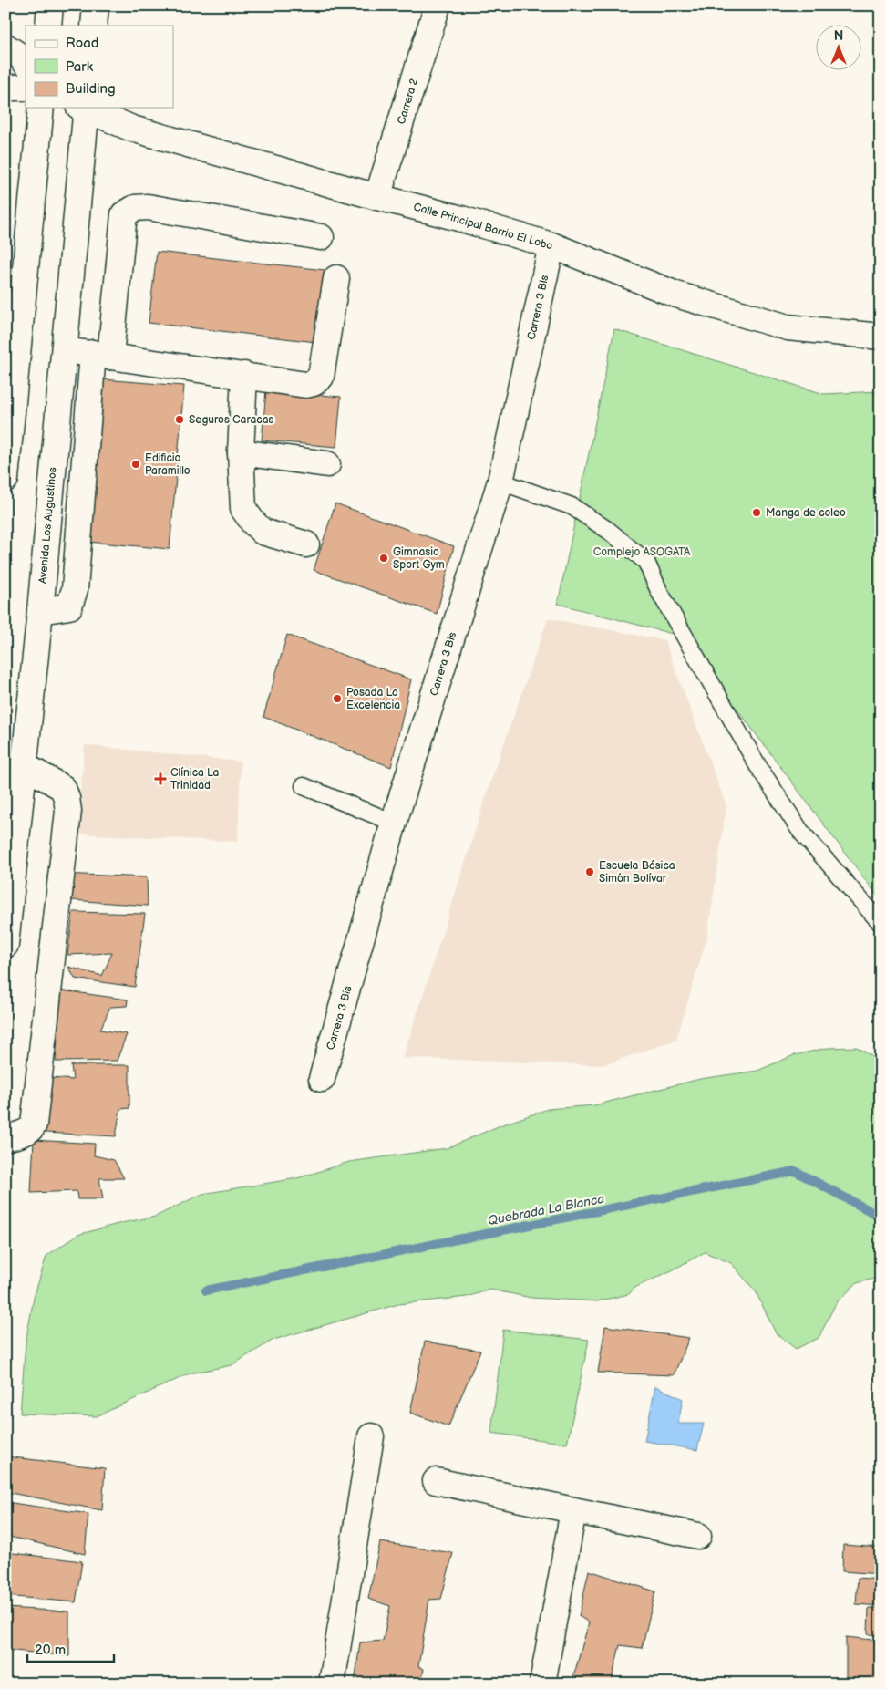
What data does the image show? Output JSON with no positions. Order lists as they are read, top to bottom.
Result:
{
  "streets": {
    "street": [
      "Carrera 2",
      "Calle Principal Barrio El Lobo",
      "Carrera 3 Bis",
      "Avenida Los Augustinos"
    ]
  },
  "crossings": [
    ["Carrera 2", "Calle Principal Barrio El Lobo"],
    ["Calle Principal Barrio El Lobo", "Carrera 3 Bis"],
    ["Calle Principal Barrio El Lobo", "Avenida Los Augustinos"]
  ],
  "water": ["Quebrada La Blanca"],
  "parks": ["Complejo ASOGATA"],
  "places": {
    "other": [
      "Seguros Caracas",
      "Edificio Paramillo",
      "Manga de coleo",
      "Gimnasio Sport Gym",
      "Posada La Excelencia",
      "Escuela Básica Simón Bolívar"
    ],
    "health": ["Clínica La Trinidad"]
  },
  "legend": ["Road", "Park", "Building"],
  "scale_bar": "20 m",
  "north": "top"
}
